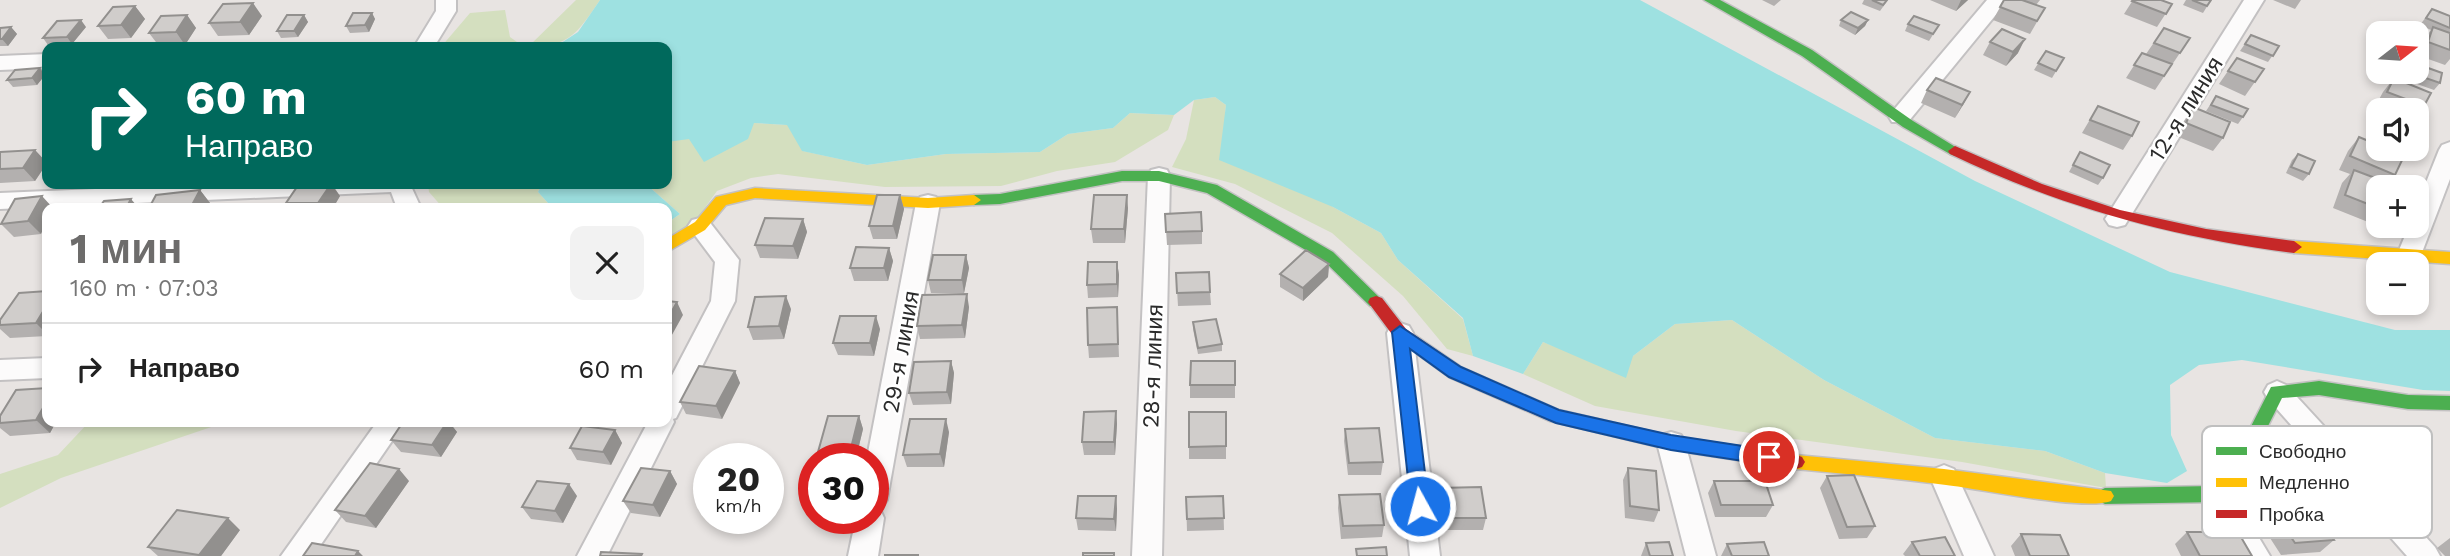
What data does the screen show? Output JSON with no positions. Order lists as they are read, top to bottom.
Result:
{
  "streets": {
    "street": ["12-я линия", "29-я линия", "28-я линия"]
  },
  "legend": ["Свободно", "Медленно", "Пробка"],
  "north": "right",
  "page": {
    "map_buttons": ["+", "−"],
    "turn": ["60 m", "Направо"],
    "heading": ["1 мин", "160 m · 07:03"],
    "list": [
      {
        "name": "Направо",
        "value": "60 m"
      }
    ],
    "speed": "20 km/h",
    "limit": "30"
  }
}
